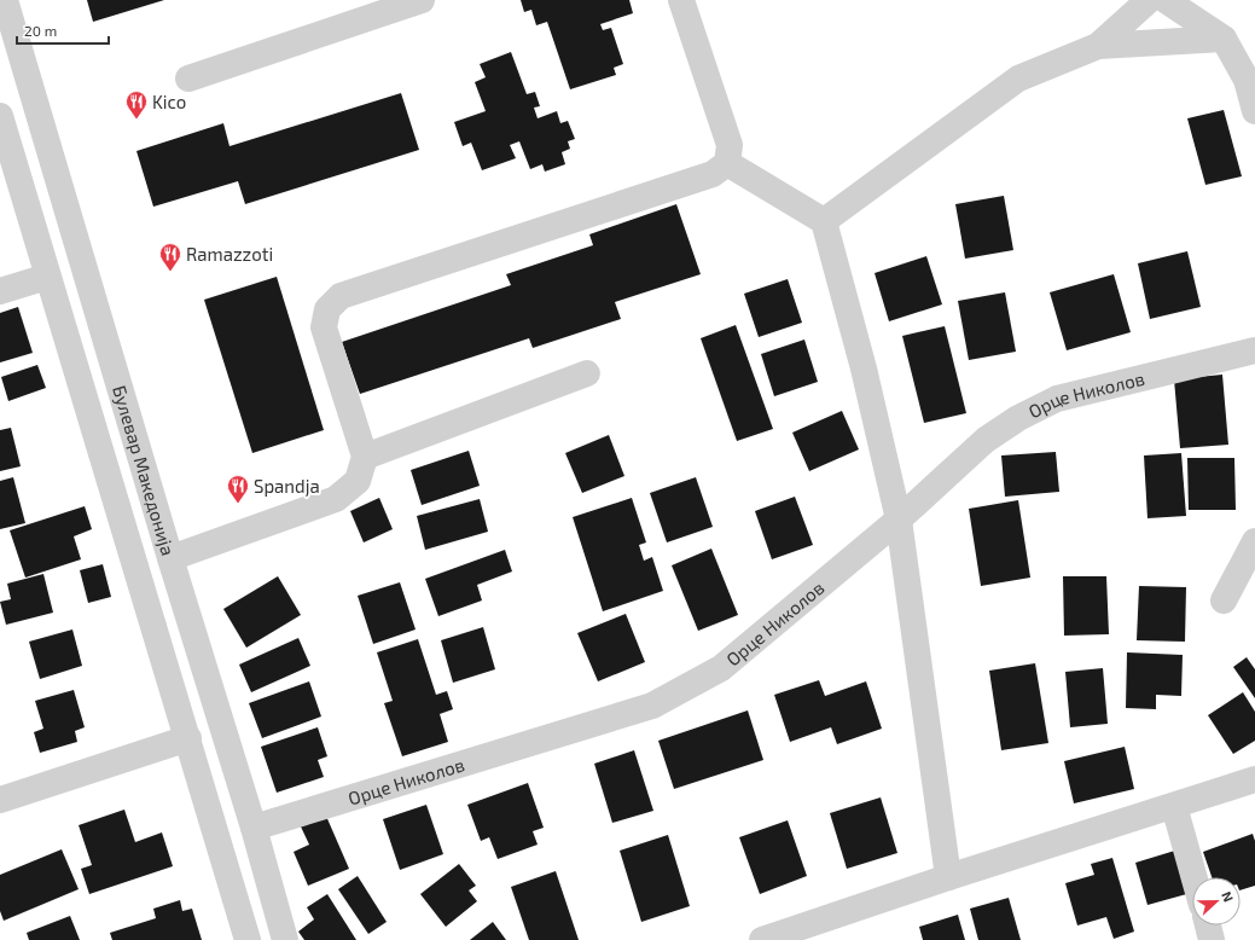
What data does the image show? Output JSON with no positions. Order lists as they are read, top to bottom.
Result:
{
  "streets": {
    "street": ["Орце Николов", "Булевар Македонија"]
  },
  "crossings": [
    ["Орце Николов", "Булевар Македонија"]
  ],
  "places": {
    "restaurant": ["Kico", "Ramazzoti", "Spandja"]
  },
  "scale_bar": "20 m",
  "north": "right"
}
